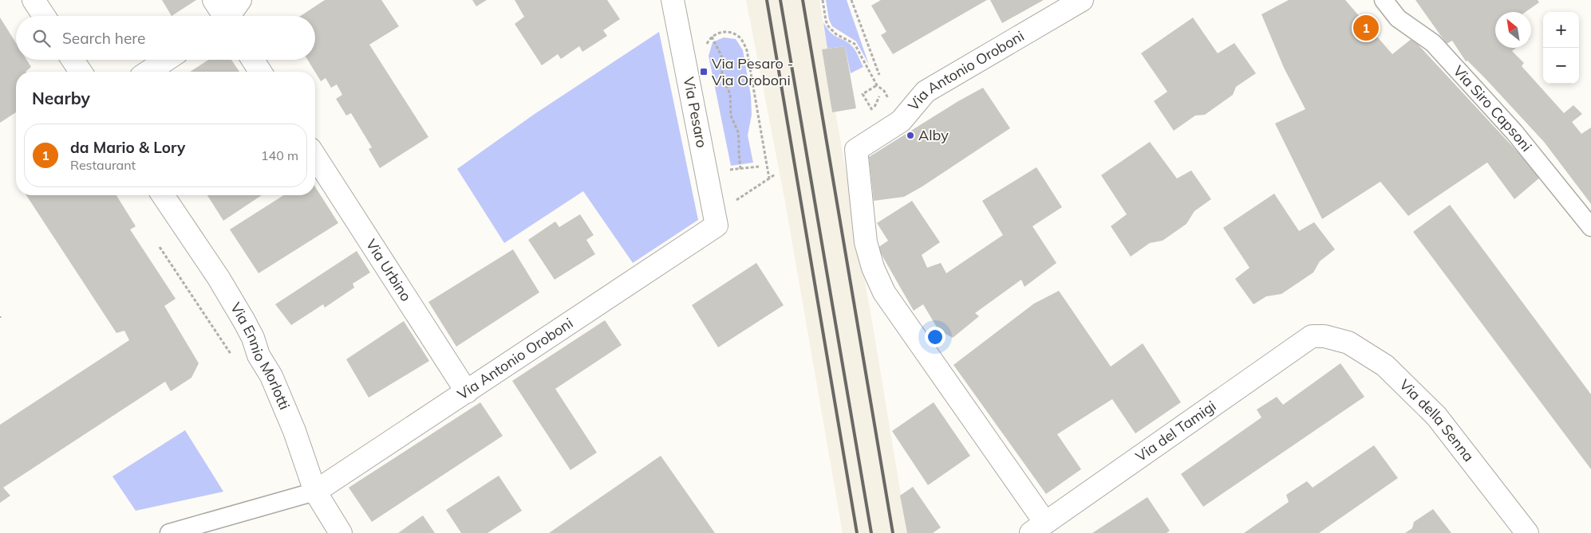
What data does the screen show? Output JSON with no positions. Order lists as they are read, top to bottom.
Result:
{
  "streets": {
    "street": [
      "Via Antonio Oroboni",
      "Via Siro Capsoni",
      "Via Pesaro",
      "Via Urbino",
      "Via Ennio Morlotti",
      "Via della Senna",
      "Via del Tamigi"
    ]
  },
  "crossings": [
    ["Via Antonio Oroboni", "Via Pesaro"],
    ["Via Antonio Oroboni", "Via Urbino"],
    ["Via Antonio Oroboni", "Via Ennio Morlotti"],
    ["Via Antonio Oroboni", "Via del Tamigi"],
    ["Via della Senna", "Via del Tamigi"]
  ],
  "places": {
    "transit": ["Via Pesaro - Via Oroboni"],
    "other": ["Alby"]
  },
  "north": "top left",
  "page": {
    "map_buttons": ["+", "−"],
    "pins": "1",
    "search": "Search here",
    "heading": "Nearby",
    "list": [
      {
        "mark": "1",
        "name": "da Mario & Lory",
        "note": "Restaurant",
        "value": "140 m"
      }
    ]
  }
}
